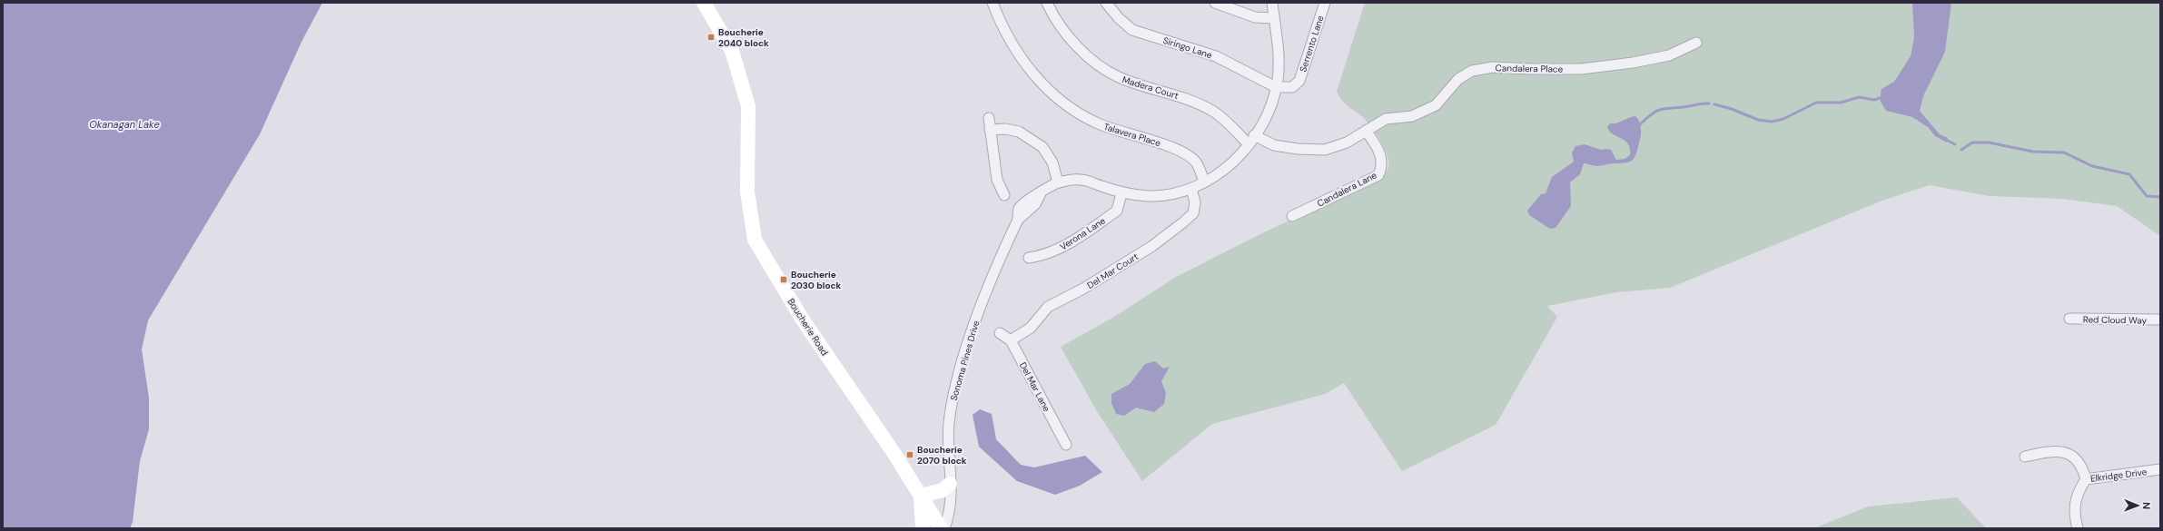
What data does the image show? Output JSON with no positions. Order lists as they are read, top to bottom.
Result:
{
  "streets": {
    "main road": ["Boucherie Road"],
    "street": [
      "Serrento Lane",
      "Siringo Lane",
      "Candalera Place",
      "Madera Court",
      "Talavera Place",
      "Candalera Lane",
      "Verona Lane",
      "Del Mar Court",
      "Red Cloud Way",
      "Sonoma Pines Drive",
      "Del Mar Lane",
      "Elkridge Drive"
    ]
  },
  "crossings": [
    ["Serrento Lane", "Siringo Lane"],
    ["Serrento Lane", "Sonoma Pines Drive"],
    ["Siringo Lane", "Sonoma Pines Drive"],
    ["Candalera Place", "Candalera Lane"],
    ["Candalera Place", "Sonoma Pines Drive"],
    ["Madera Court", "Sonoma Pines Drive"],
    ["Talavera Place", "Sonoma Pines Drive"],
    ["Verona Lane", "Sonoma Pines Drive"],
    ["Del Mar Court", "Sonoma Pines Drive"],
    ["Del Mar Court", "Del Mar Lane"]
  ],
  "water": ["Okanagan Lake"],
  "places": {
    "transit": ["Boucherie 2040 block", "Boucherie 2030 block", "Boucherie 2070 block"]
  },
  "north": "right"
}
